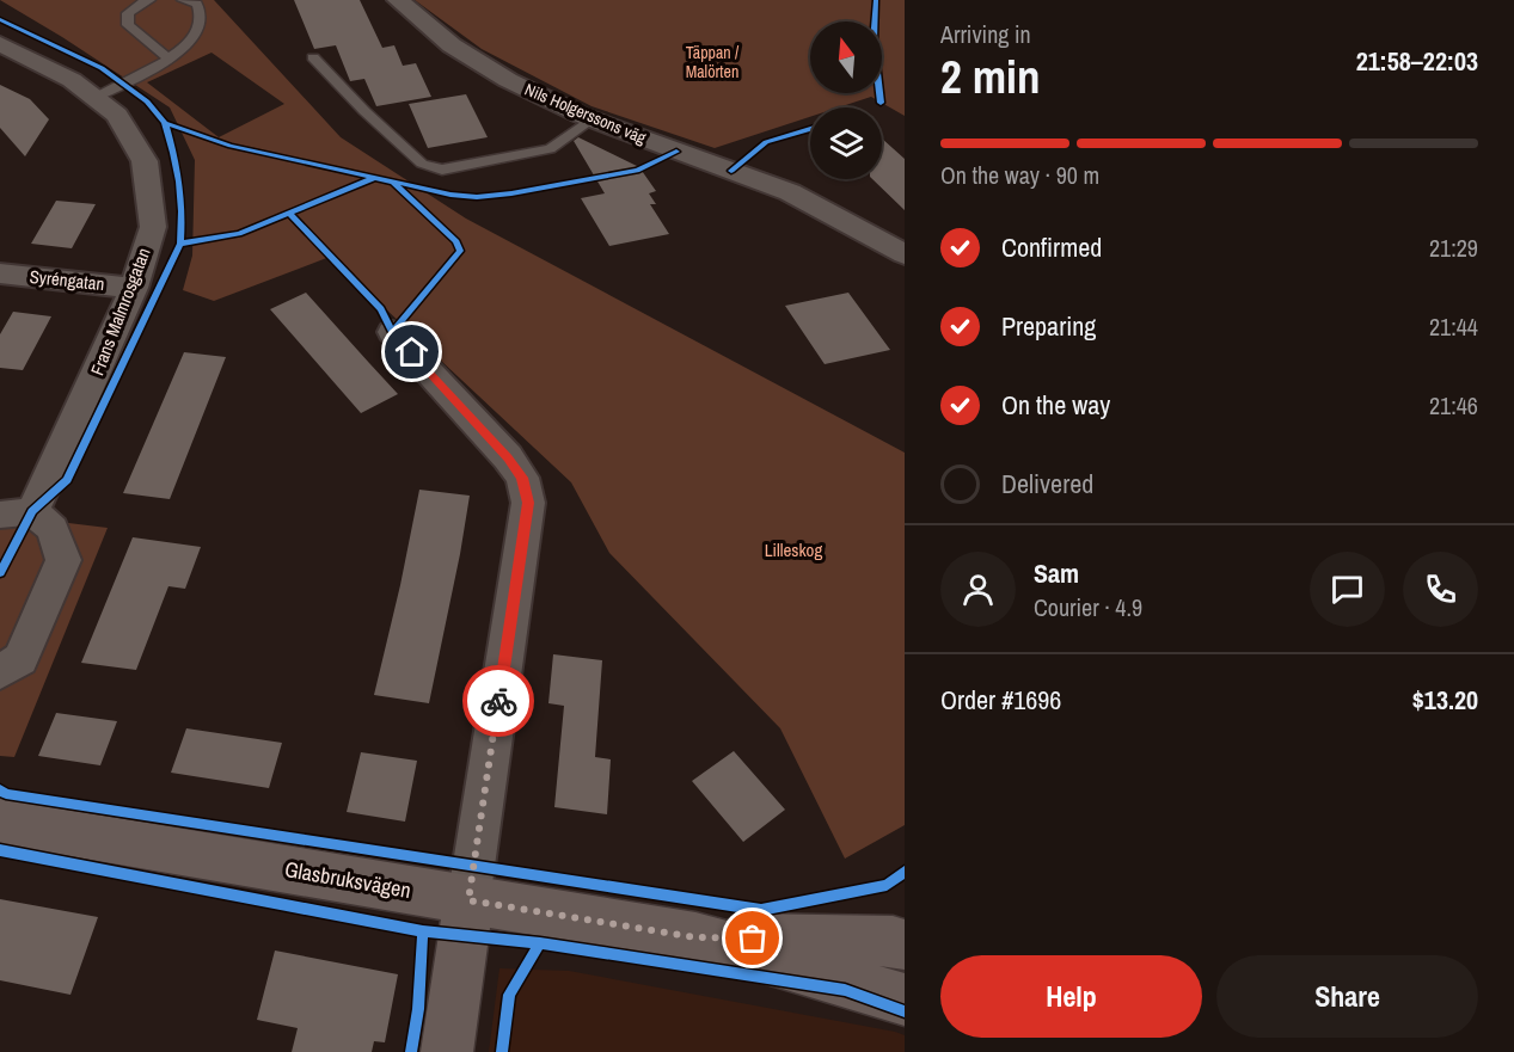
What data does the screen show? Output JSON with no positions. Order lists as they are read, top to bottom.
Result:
{
  "streets": {
    "main road": ["Glasbruksvägen"],
    "street": ["Nils Holgerssons väg", "Syréngatan", "Frans Malmrosgatan"]
  },
  "crossings": [
    ["Syréngatan", "Frans Malmrosgatan"]
  ],
  "parks": ["Täppan / Malörten", "Lilleskog"],
  "north": "top",
  "page": {
    "heading": ["2 min", "Arriving in", "21:58–22:03"],
    "panel": [
      "Sam",
      "Courier · 4.9",
      "Order #1696",
      "$13.20"
    ],
    "bar": "On the way · 90 m",
    "list": [
      ["Confirmed", "21:29"],
      ["Preparing", "21:44"],
      ["On the way", "21:46"],
      "Delivered"
    ],
    "buttons": ["Help", "Share"]
  }
}
